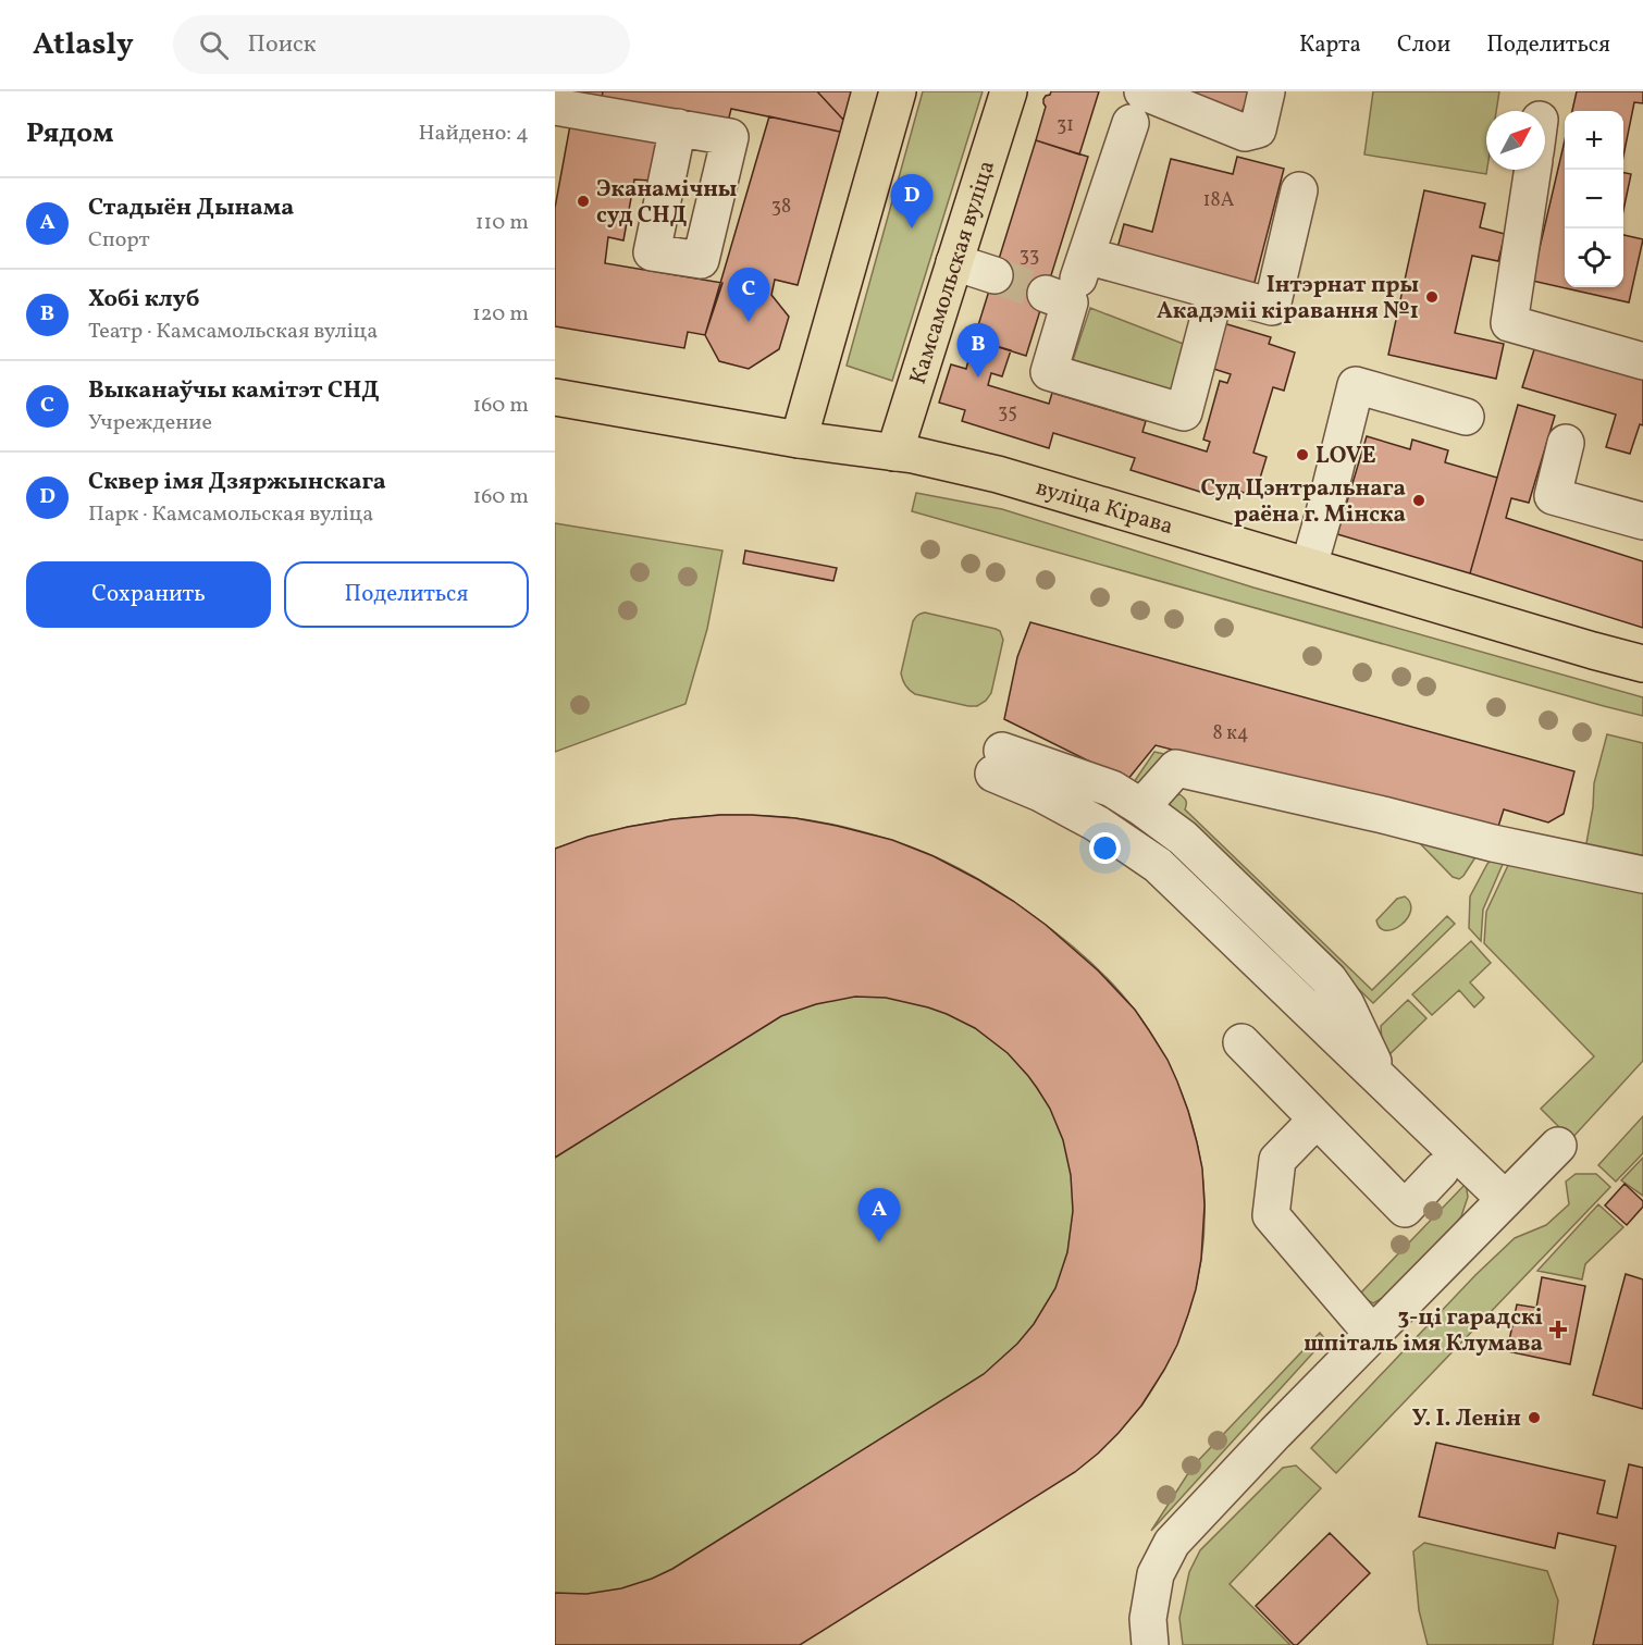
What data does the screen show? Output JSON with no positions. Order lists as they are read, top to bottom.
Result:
{
  "streets": {
    "main road": ["Камсамольская вуліца", "вуліца Кірава"]
  },
  "crossings": [
    ["Камсамольская вуліца", "вуліца Кірава"]
  ],
  "places": {
    "other": [
      "Эканамічны суд СНД",
      "Інтэрнат пры Акадэміі кіравання №1",
      "LOVE",
      "Суд Цэнтральнага раёна г. Мінска",
      "У. І. Ленін"
    ],
    "health": ["3-ці гарадскі шпіталь імя Клумава"]
  },
  "house_numbers": [
    "31",
    "18А",
    "38",
    "33",
    "35",
    "8 к4"
  ],
  "north": "top right",
  "page": {
    "header": "Atlasly",
    "search": "Поиск",
    "nav": ["Карта", "Слои", "Поделиться"],
    "heading": ["Рядом", "Найдено: 4"],
    "map_buttons": ["+", "−"],
    "pins": [
      "D",
      "C",
      "B",
      "A"
    ],
    "list": [
      {
        "mark": "A",
        "name": "Стадыён Дынама",
        "note": "Спорт",
        "value": "110 m"
      },
      {
        "mark": "B",
        "name": "Хобі клуб",
        "note": "Театр · Камсамольская вуліца",
        "value": "120 m"
      },
      {
        "mark": "C",
        "name": "Выканаўчы камітэт СНД",
        "note": "Учреждение",
        "value": "160 m"
      },
      {
        "mark": "D",
        "name": "Сквер імя Дзяржынскага",
        "note": "Парк · Камсамольская вуліца",
        "value": "160 m"
      }
    ],
    "buttons": ["Сохранить", "Поделиться"]
  }
}
